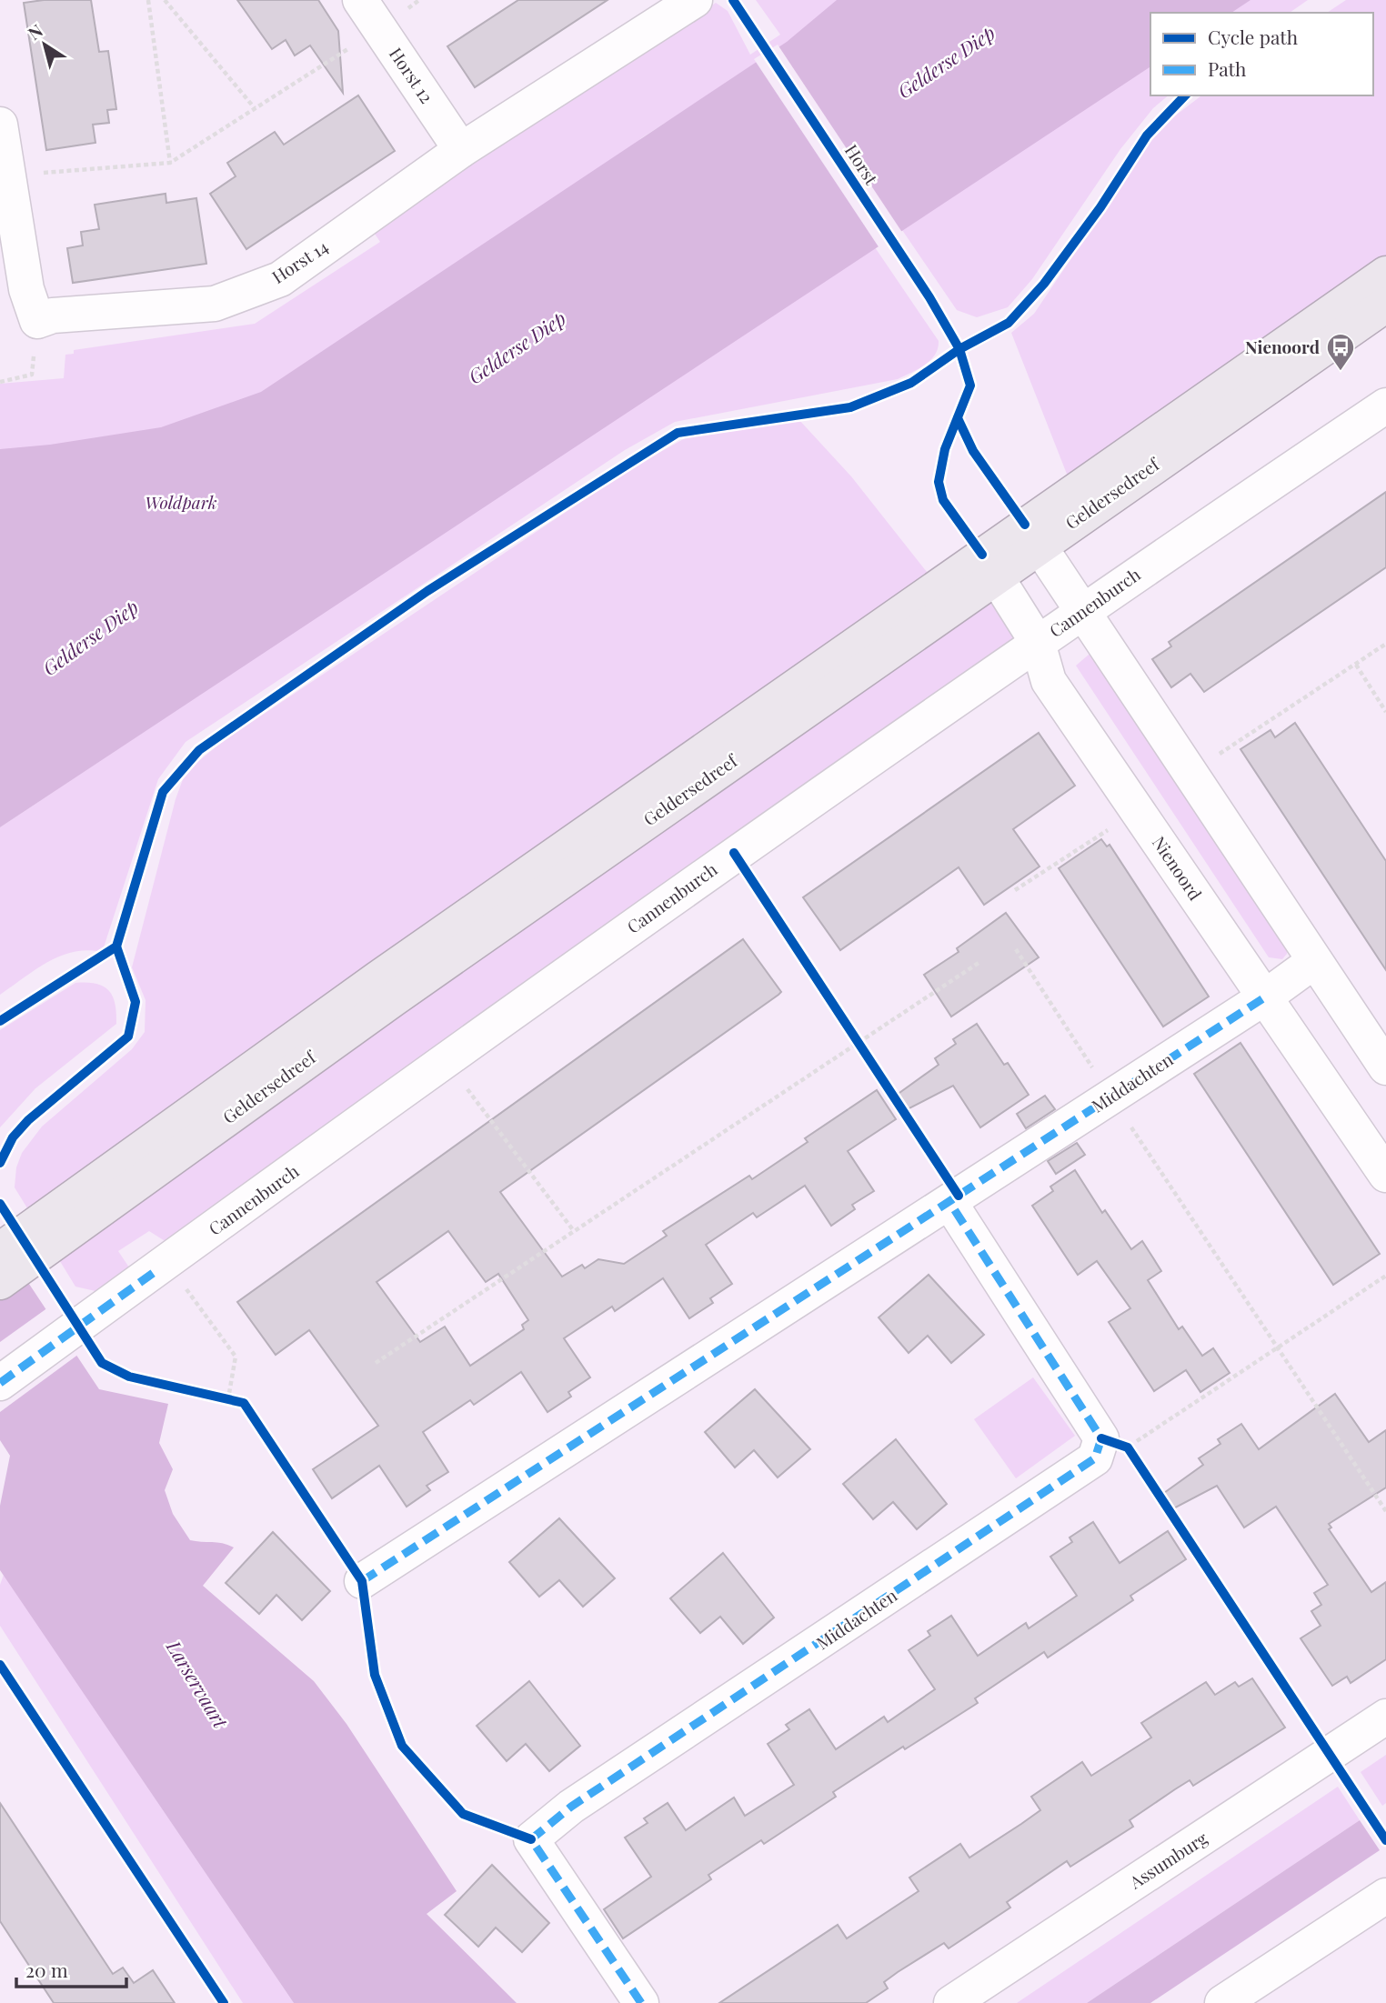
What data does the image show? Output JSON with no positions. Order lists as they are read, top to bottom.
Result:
{
  "streets": {
    "main road": ["Geldersedreef"],
    "street": [
      "Horst 12",
      "Horst 14",
      "Cannenburch",
      "Nienoord",
      "Middachten",
      "Assumburg"
    ],
    "cycle path": ["Horst"]
  },
  "crossings": [
    ["Horst 12", "Horst 14"],
    ["Geldersedreef", "Nienoord"],
    ["Cannenburch", "Nienoord"],
    ["Nienoord", "Middachten"]
  ],
  "water": ["Gelderse Diep", "Larservaart"],
  "parks": ["Woldpark"],
  "places": {
    "bus stop": ["Nienoord"]
  },
  "legend": ["Cycle path", "Path"],
  "scale_bar": "20 m",
  "north": "top left"
}
